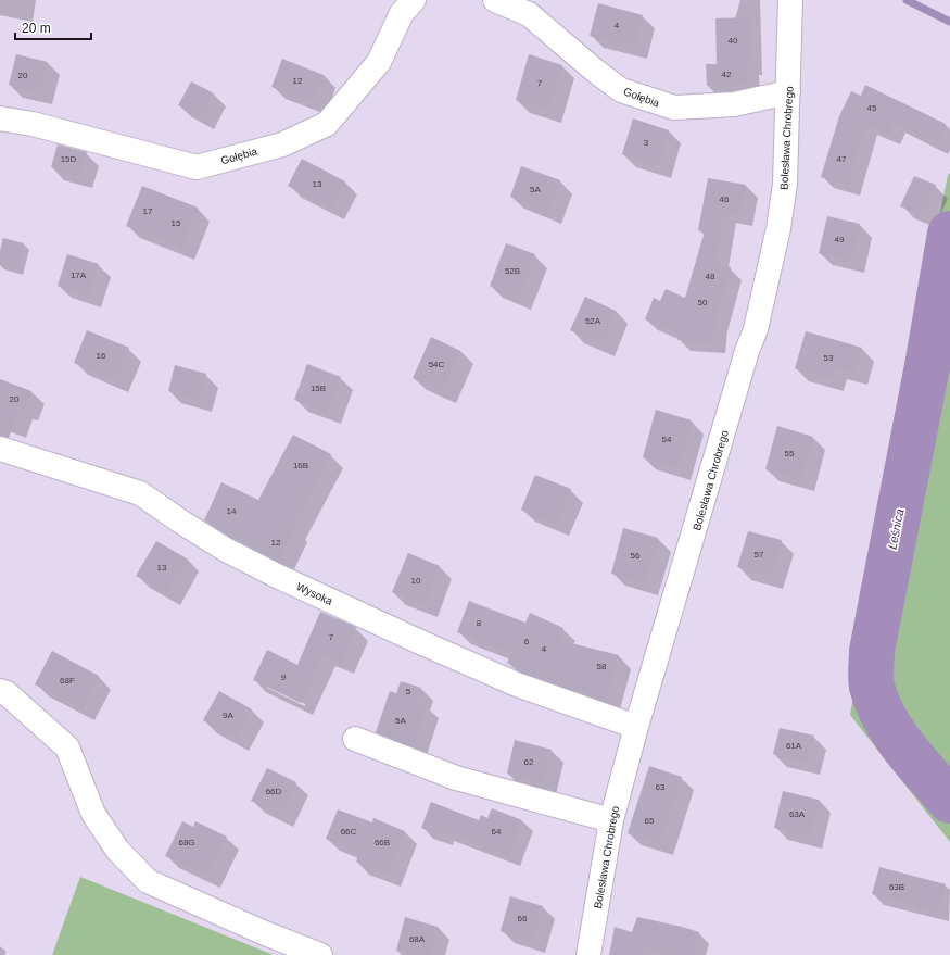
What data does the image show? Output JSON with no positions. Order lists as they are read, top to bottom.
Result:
{
  "streets": {
    "street": ["Gołębia", "Bolesława Chrobrego", "Wysoka"]
  },
  "crossings": [
    ["Gołębia", "Bolesława Chrobrego"],
    ["Bolesława Chrobrego", "Wysoka"]
  ],
  "water": ["Leśnica"],
  "house_numbers": [
    "4",
    "40",
    "42",
    "20",
    "12",
    "7",
    "45",
    "3",
    "15D",
    "47",
    "13",
    "5A",
    "46",
    "17",
    "15",
    "49",
    "52B",
    "17A",
    "48",
    "50",
    "52A",
    "16",
    "53",
    "54C",
    "15B",
    "20",
    "54",
    "55",
    "16B",
    "14",
    "12",
    "57",
    "56",
    "13",
    "10",
    "8",
    "7",
    "6",
    "4",
    "58",
    "9",
    "68F",
    "5",
    "9A",
    "5A",
    "61A",
    "62",
    "63",
    "66D",
    "63A",
    "65",
    "66C",
    "64",
    "68G",
    "66B",
    "63B",
    "66",
    "68A"
  ],
  "scale_bar": "20 m"
}
